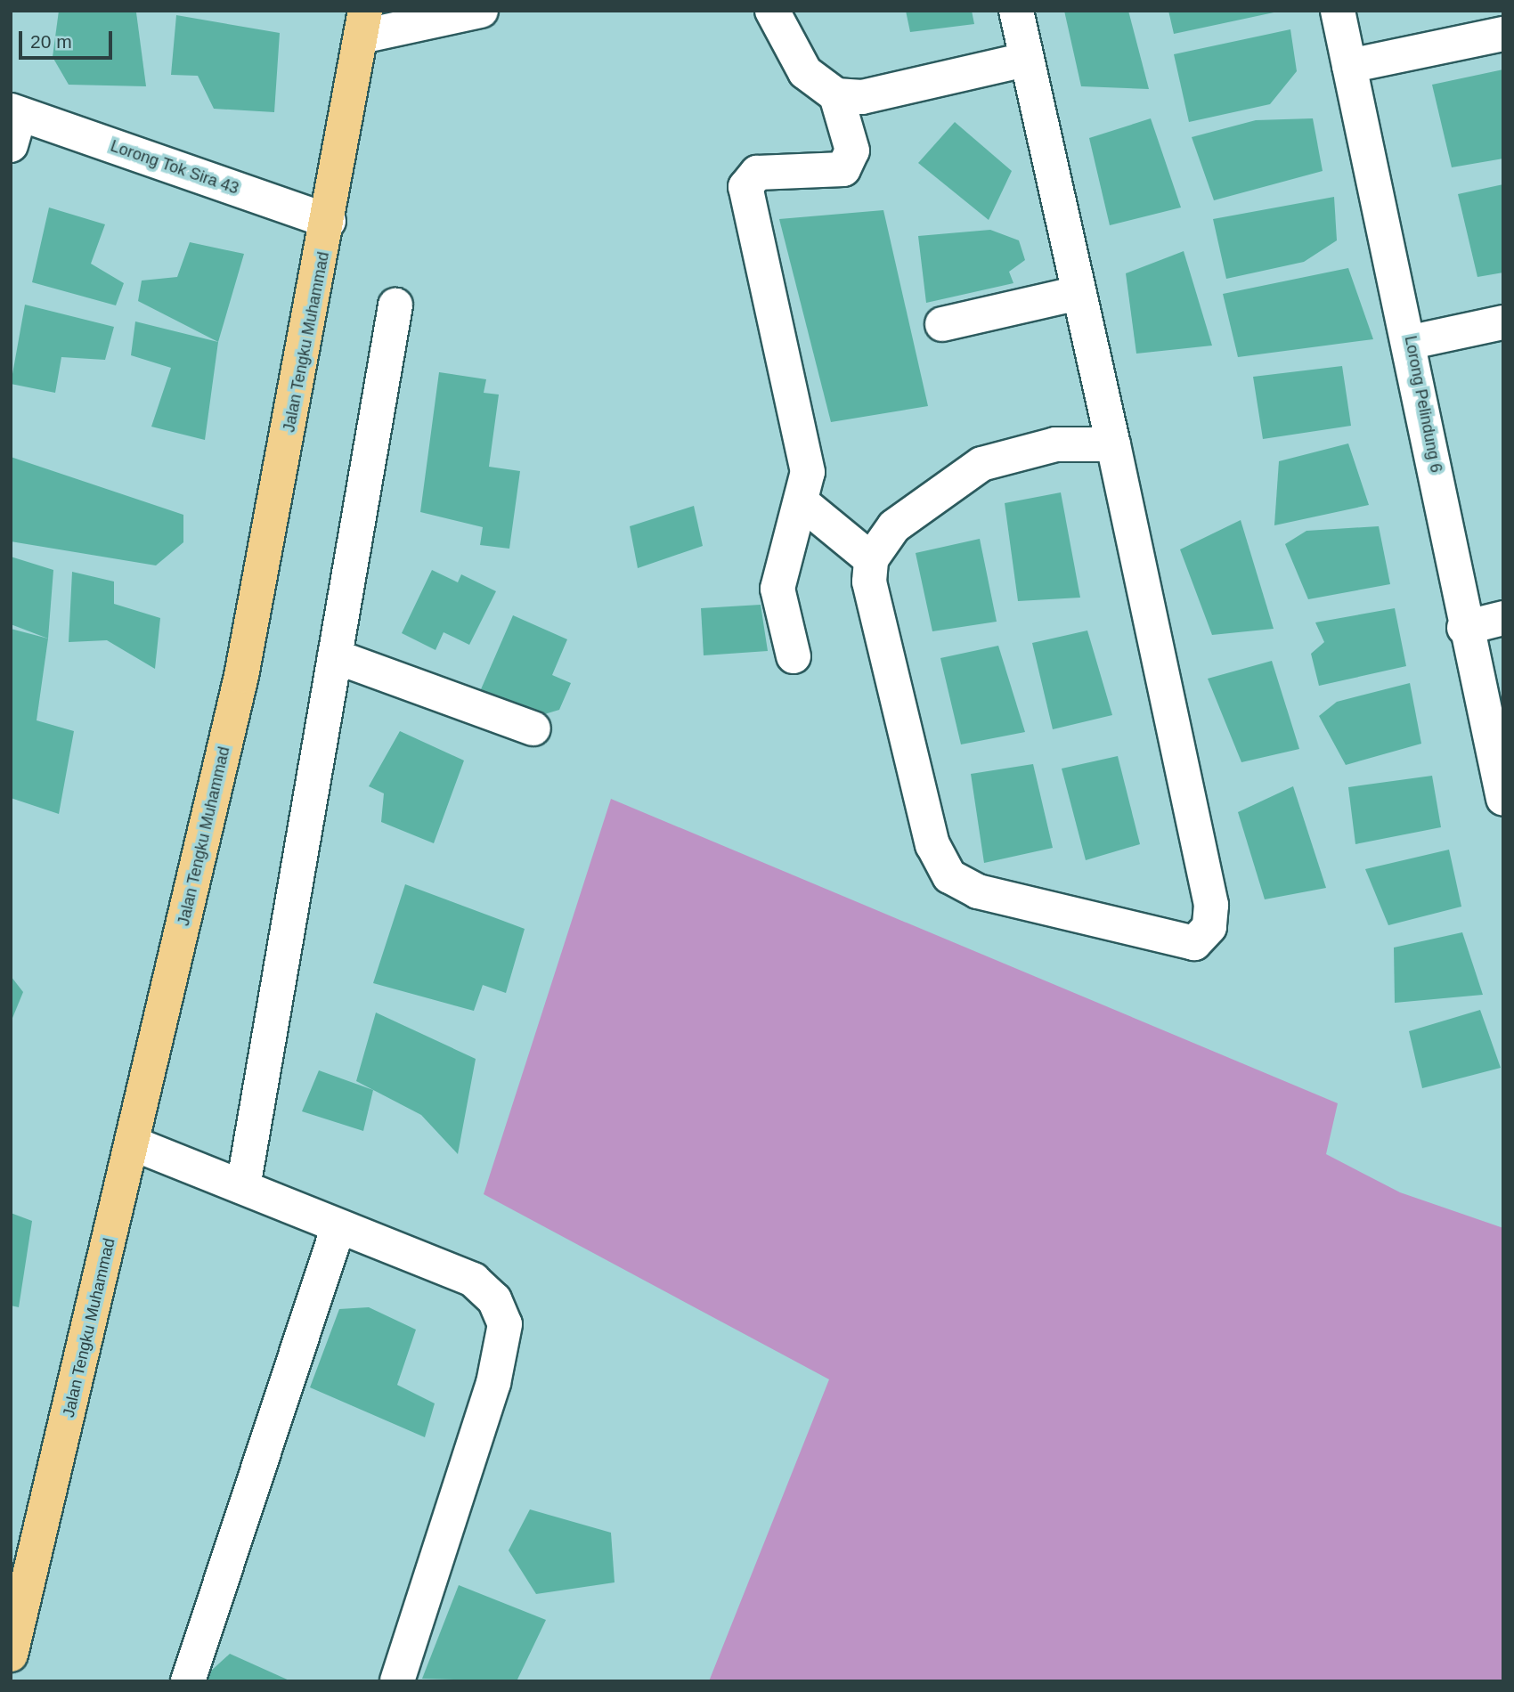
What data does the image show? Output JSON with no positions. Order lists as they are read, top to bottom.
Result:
{
  "streets": {
    "main road": ["Jalan Tengku Muhammad"],
    "street": ["Lorong Tok Sira 43", "Lorong Pelindung 6"]
  },
  "crossings": [
    ["Lorong Tok Sira 43", "Jalan Tengku Muhammad"]
  ],
  "scale_bar": "20 m"
}
